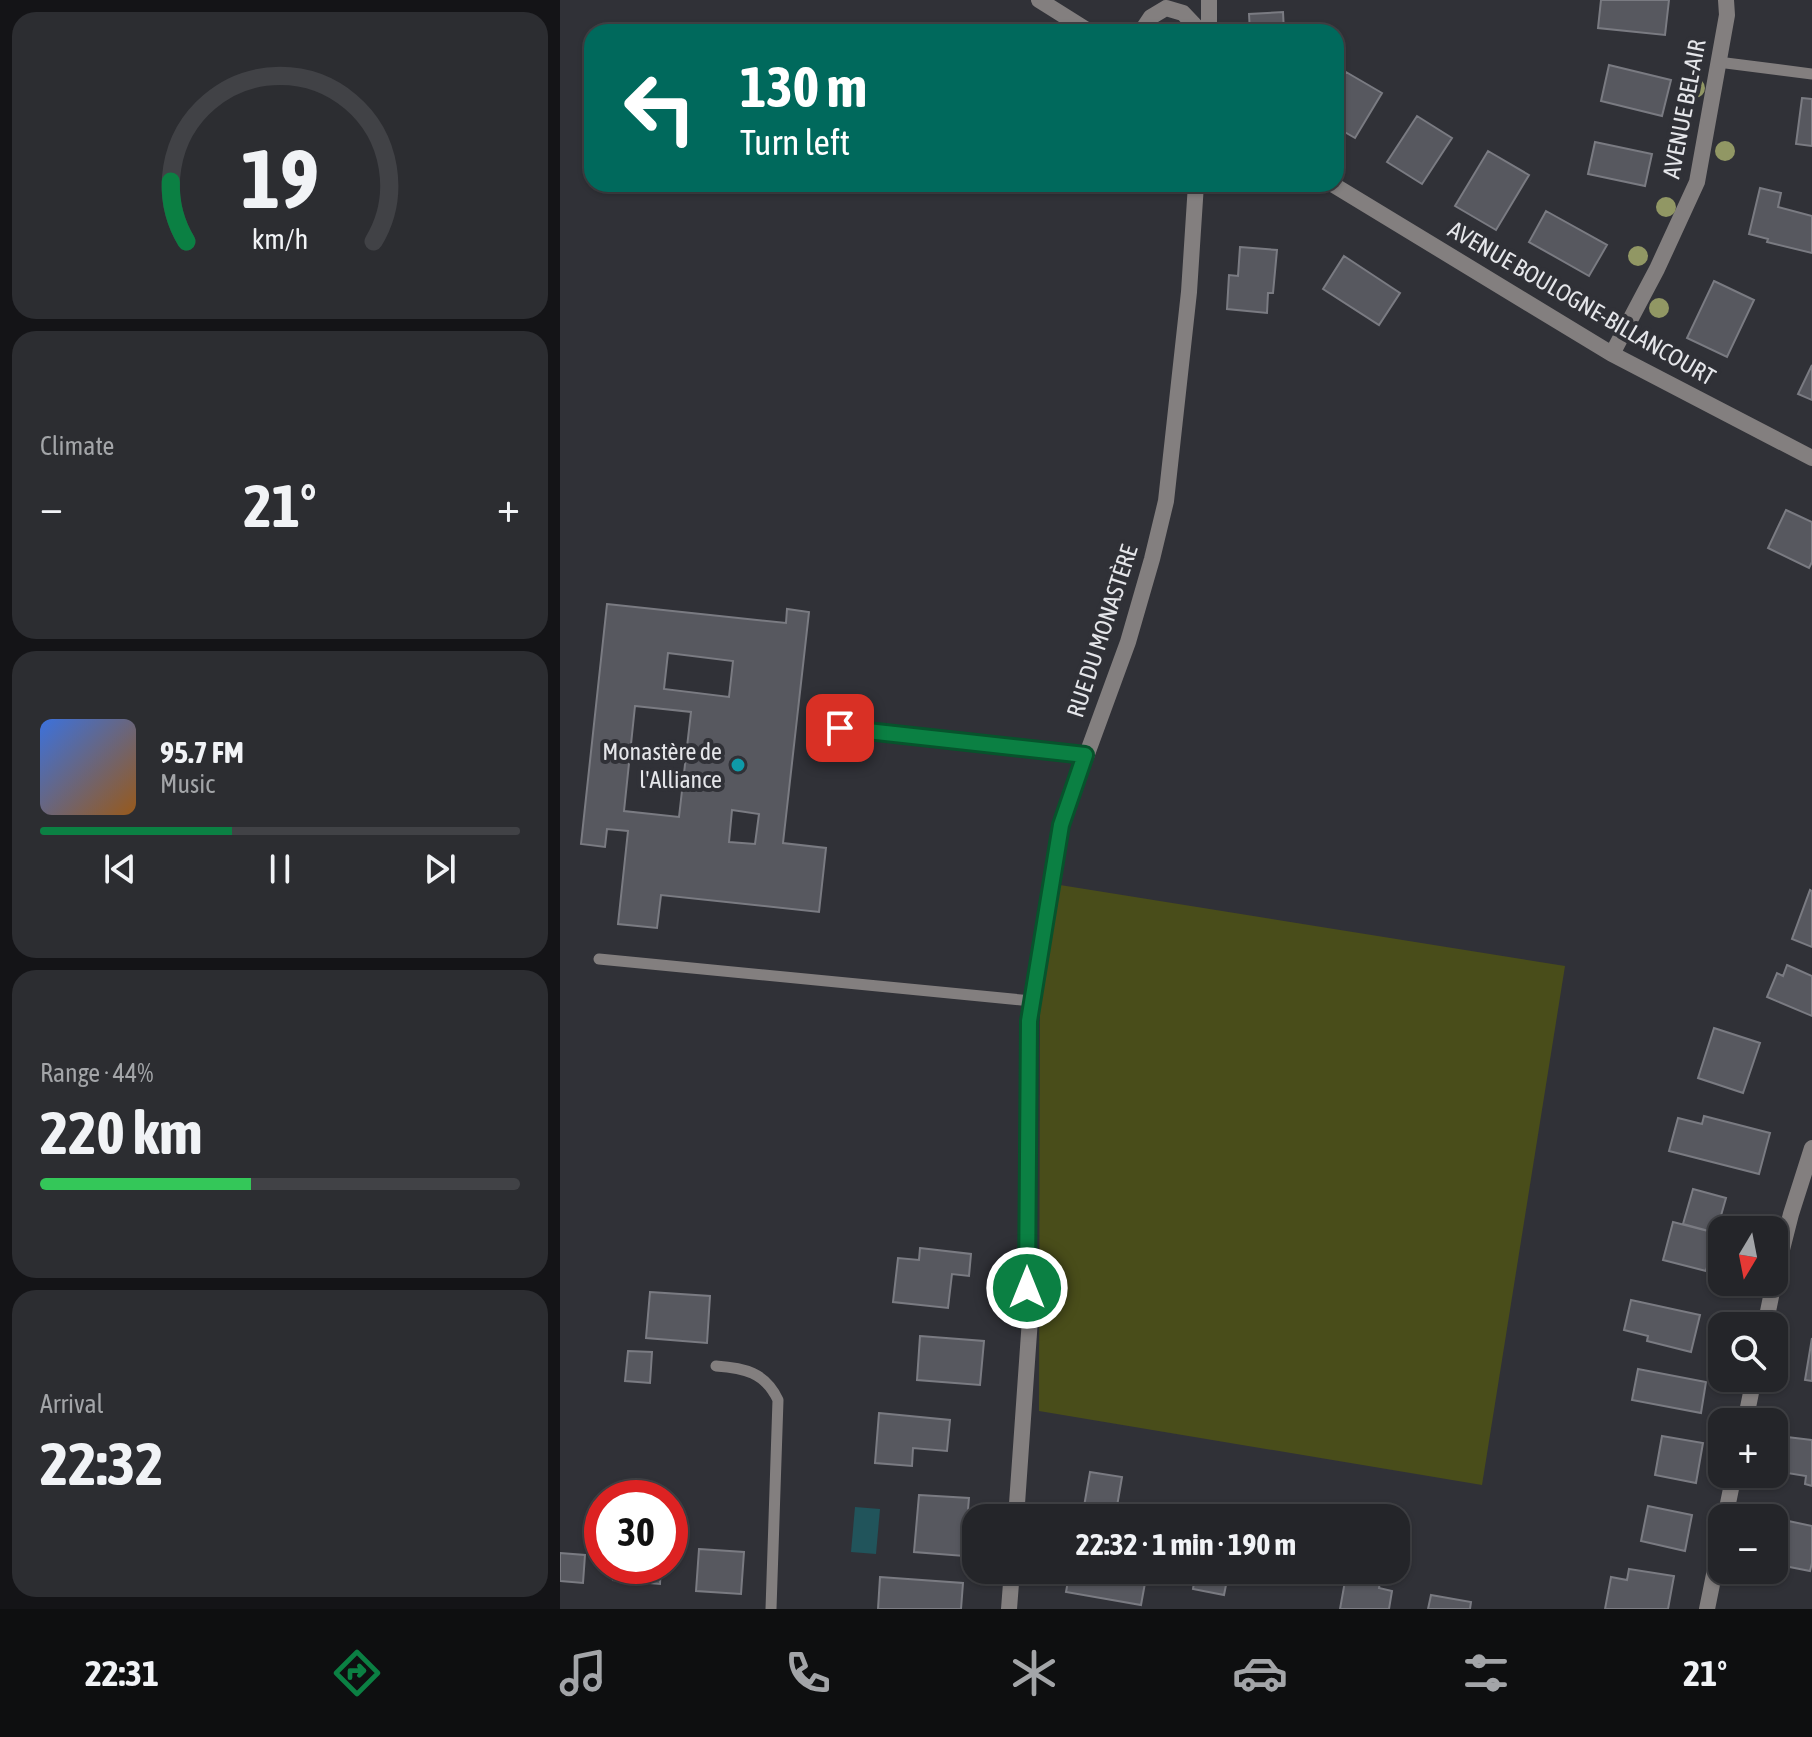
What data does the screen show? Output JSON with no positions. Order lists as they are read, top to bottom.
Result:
{
  "streets": {
    "street": ["AVENUE BEL-AIR", "AVENUE BOULOGNE-BILLANCOURT", "RUE DU MONASTÈRE"]
  },
  "crossings": [
    ["AVENUE BEL-AIR", "AVENUE BOULOGNE-BILLANCOURT"]
  ],
  "places": ["Monastère de l'Alliance"],
  "north": "bottom",
  "page": {
    "turn": ["130 m", "Turn left"],
    "tile": [
      "Climate",
      ["Range · 44%", "220 km"],
      ["Arrival", "22:32"]
    ],
    "heat": ["−", "21°", "+"],
    "song": ["95.7 FM", "Music"],
    "map_buttons": ["+", "−"],
    "limit": "30",
    "trip": "22:32 · 1 min · 190 m",
    "tabs": ["22:31", "21°"],
    "gauge": ["19", "km/h"]
  }
}
